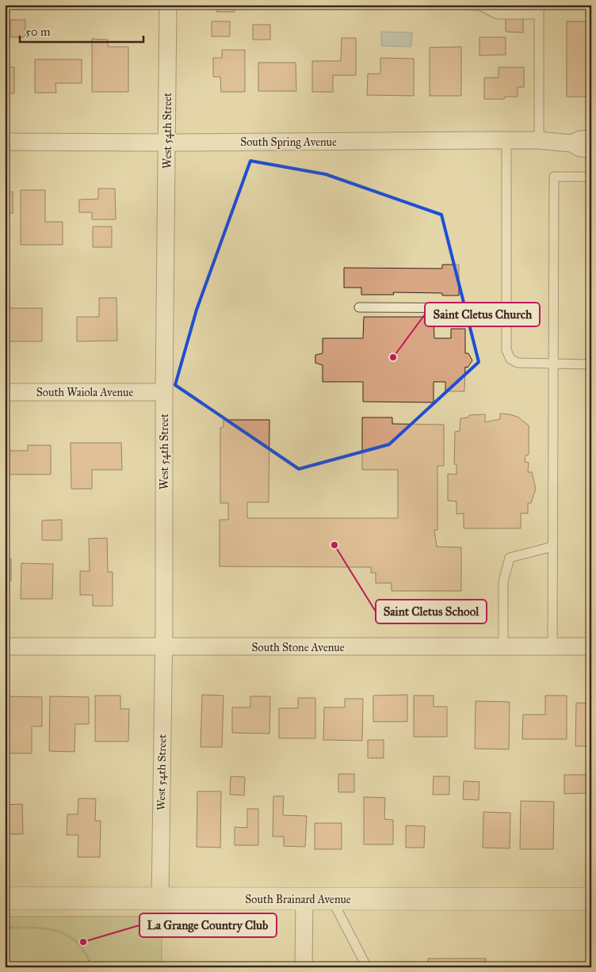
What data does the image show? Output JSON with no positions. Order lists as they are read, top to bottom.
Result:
{
  "streets": {
    "street": [
      "West 54th Street",
      "South Spring Avenue",
      "South Waiola Avenue",
      "South Stone Avenue",
      "South Brainard Avenue"
    ]
  },
  "crossings": [
    ["West 54th Street", "South Spring Avenue"],
    ["West 54th Street", "South Waiola Avenue"],
    ["West 54th Street", "South Stone Avenue"],
    ["West 54th Street", "South Brainard Avenue"]
  ],
  "places": ["Saint Cletus Church", "Saint Cletus School", "La Grange Country Club"],
  "scale_bar": "50 m"
}
